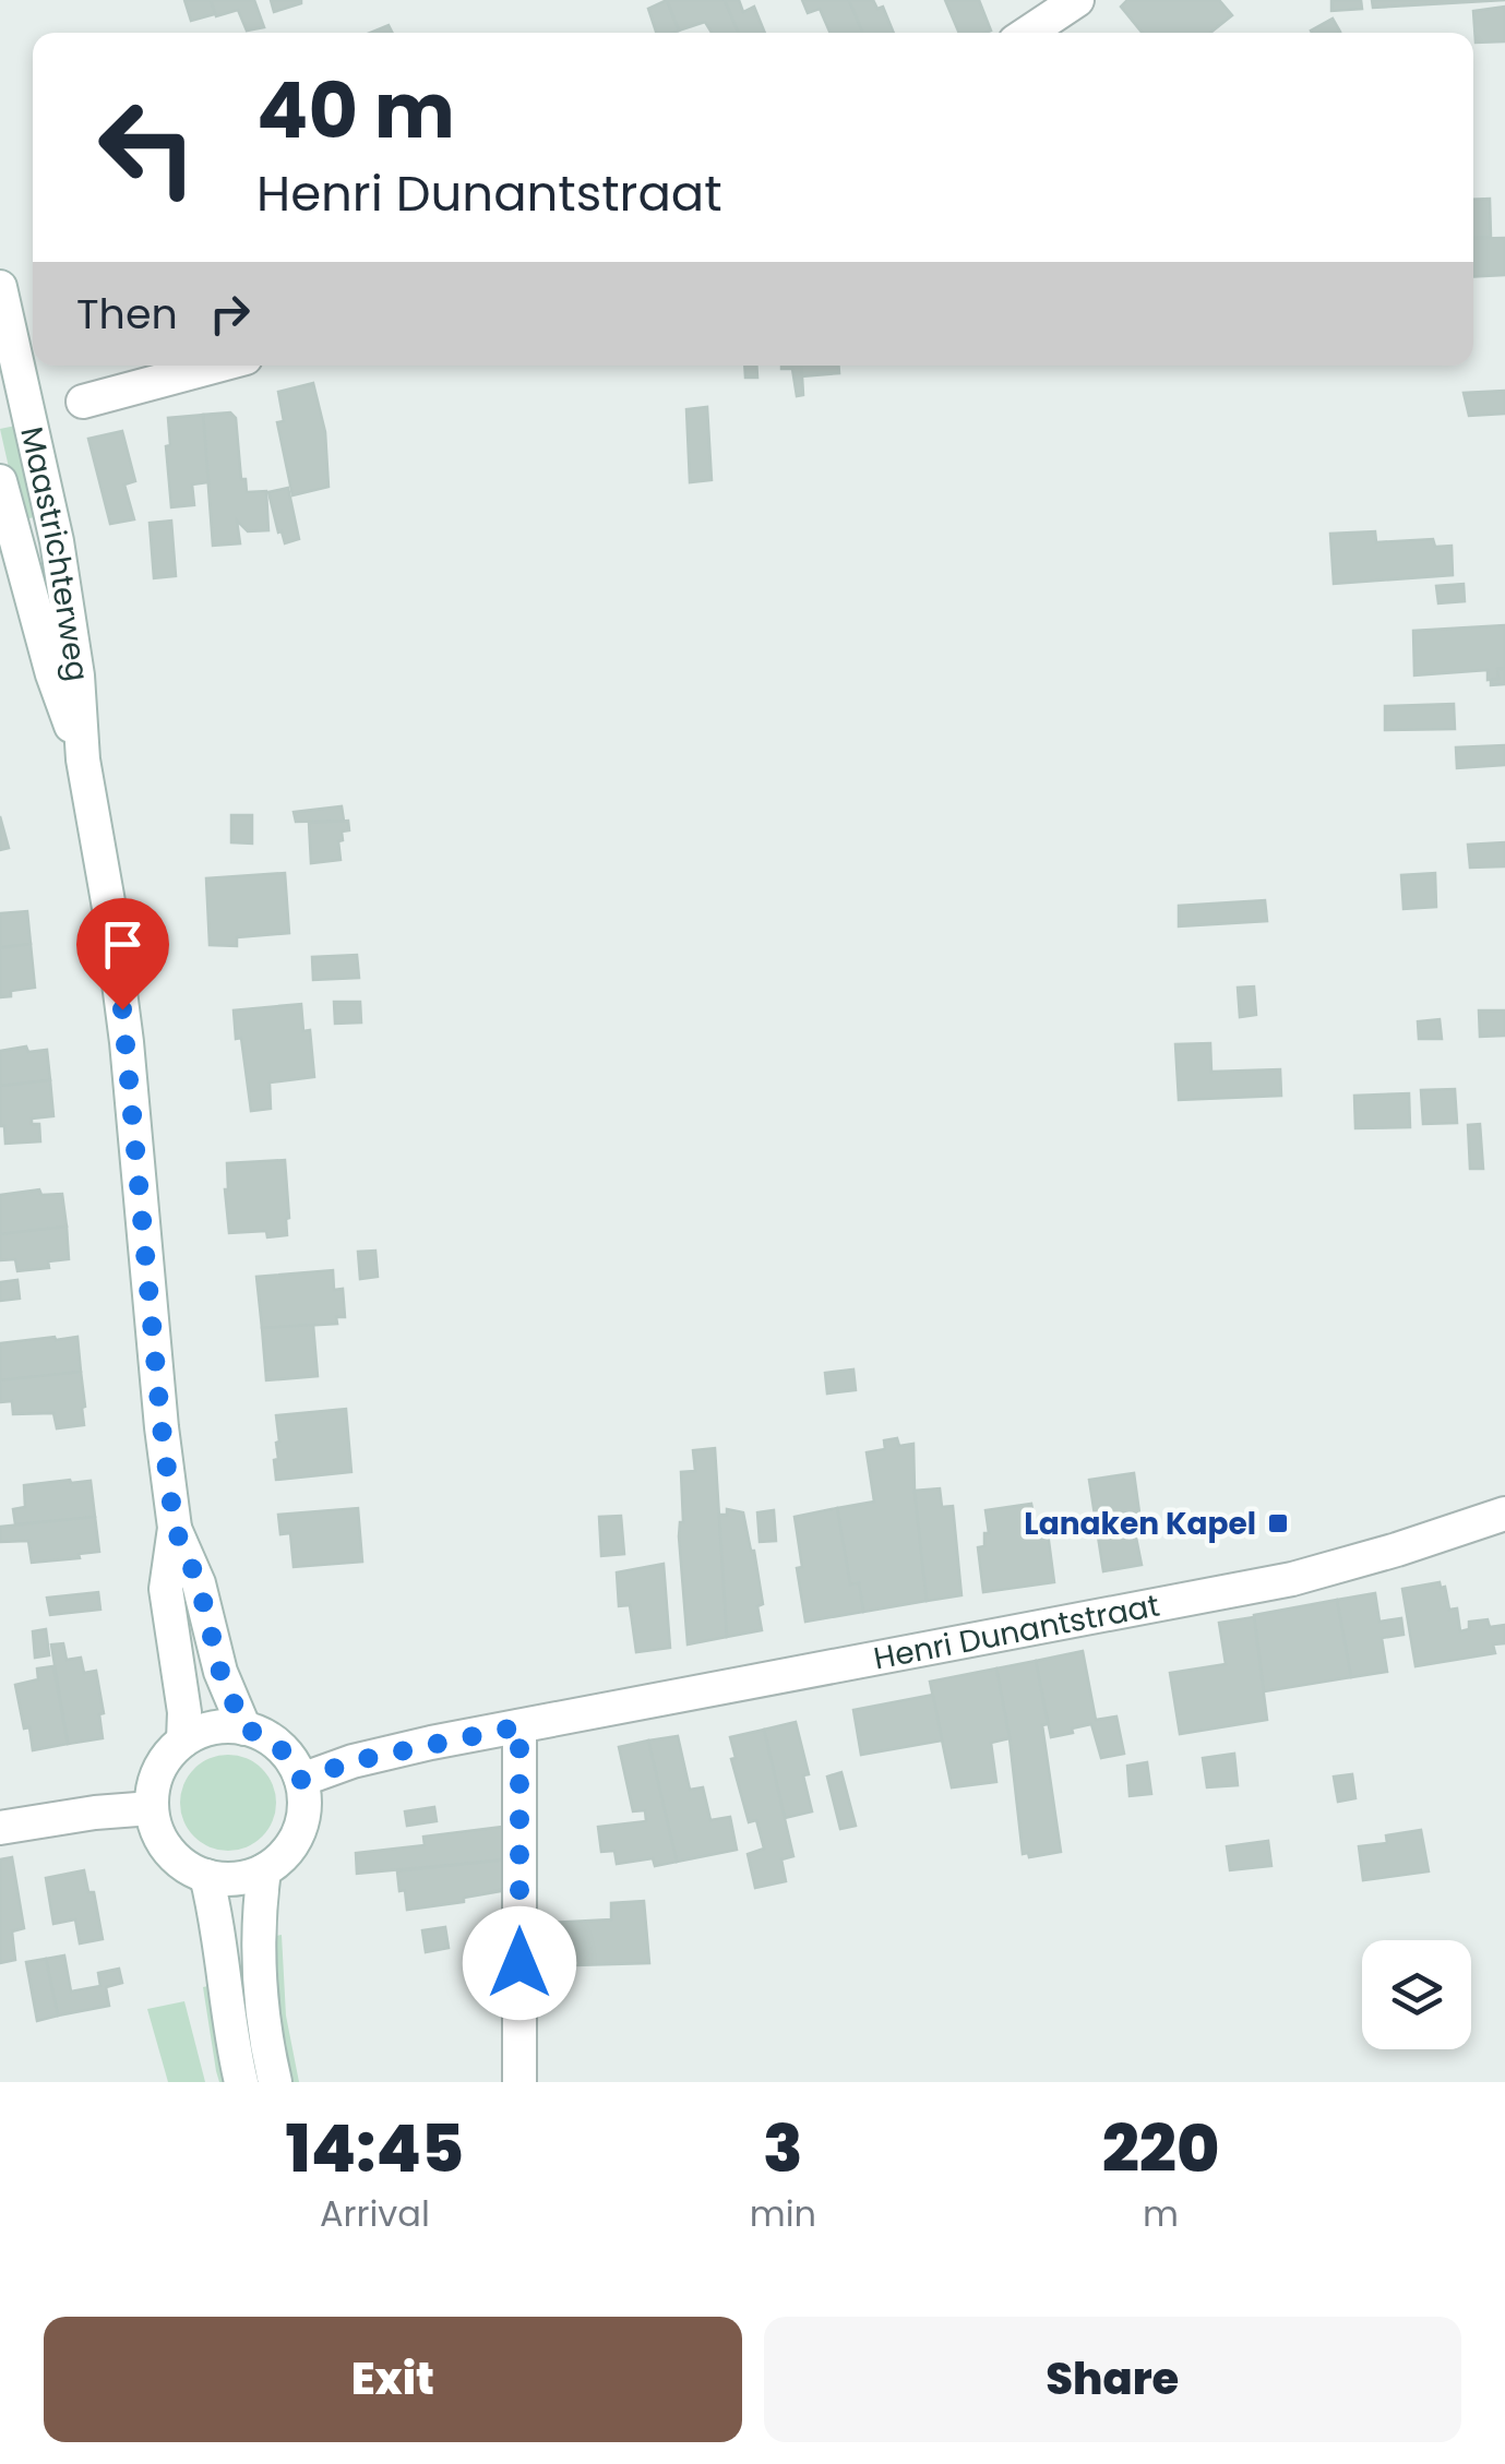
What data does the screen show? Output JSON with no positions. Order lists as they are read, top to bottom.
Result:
{
  "streets": {
    "main road": ["Maastrichterweg", "Henri Dunantstraat"]
  },
  "crossings": [
    ["Maastrichterweg", "Henri Dunantstraat"]
  ],
  "places": {
    "transit": ["Lanaken Kapel"]
  },
  "page": {
    "turn": ["40 m", "Henri Dunantstraat"],
    "then": "Then",
    "eta": [
      "14:45",
      "Arrival",
      "3",
      "min",
      "220",
      "m"
    ],
    "buttons": ["Exit", "Share"]
  }
}
